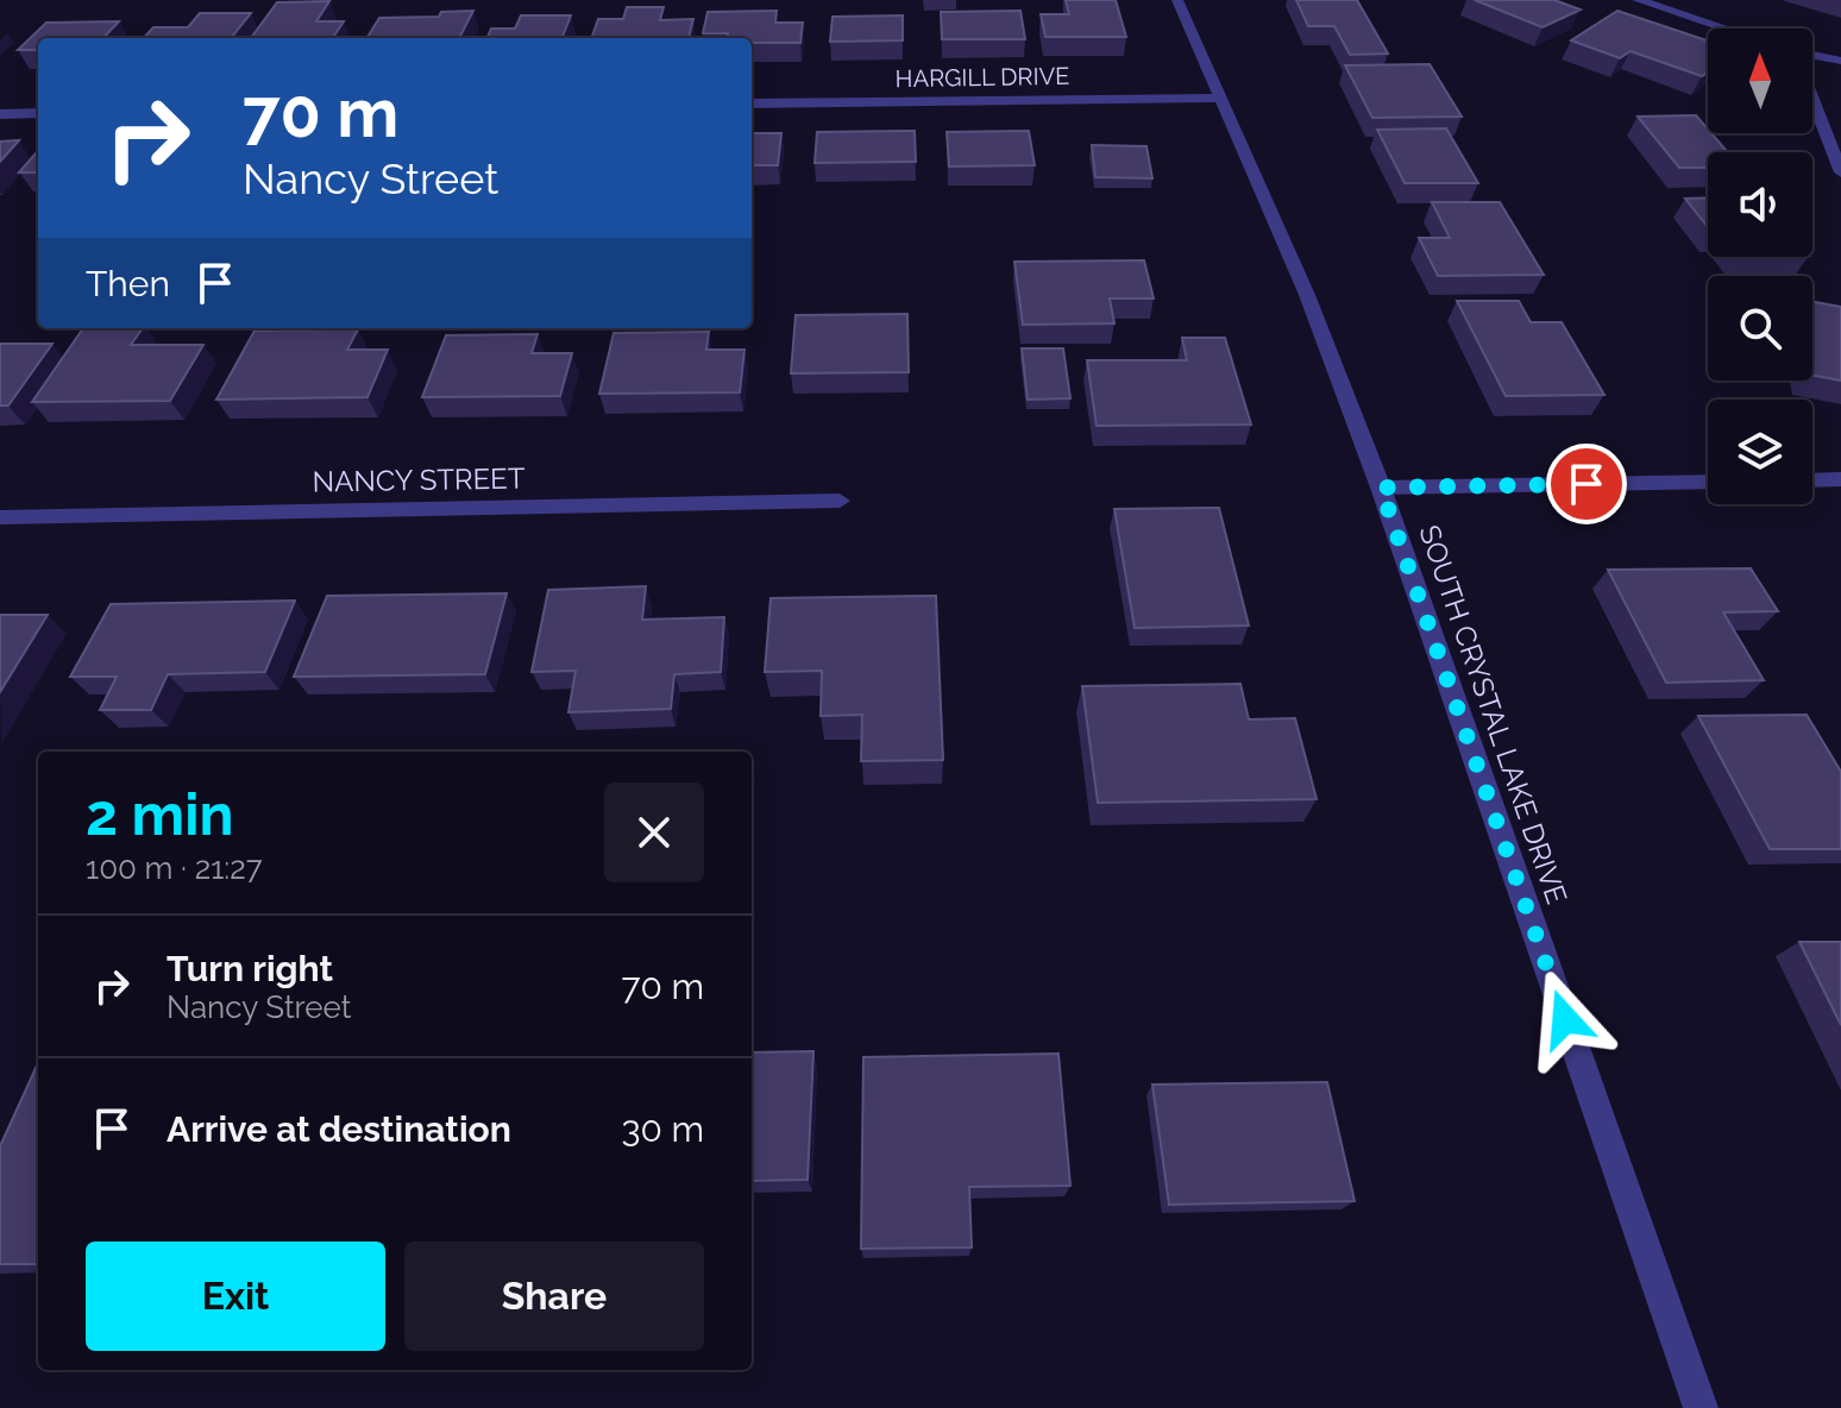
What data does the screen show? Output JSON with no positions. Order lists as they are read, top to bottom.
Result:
{
  "streets": {
    "street": ["HARGILL DRIVE", "NANCY STREET", "SOUTH CRYSTAL LAKE DRIVE"]
  },
  "crossings": [
    ["HARGILL DRIVE", "SOUTH CRYSTAL LAKE DRIVE"]
  ],
  "north": "top",
  "page": {
    "turn": ["70 m", "Nancy Street"],
    "then": "Then",
    "heading": ["2 min", "100 m · 21:27"],
    "list": [
      {
        "name": "Turn right",
        "note": "Nancy Street",
        "value": "70 m"
      },
      {
        "name": "Arrive at destination",
        "value": "30 m"
      }
    ],
    "buttons": ["Exit", "Share"]
  }
}
